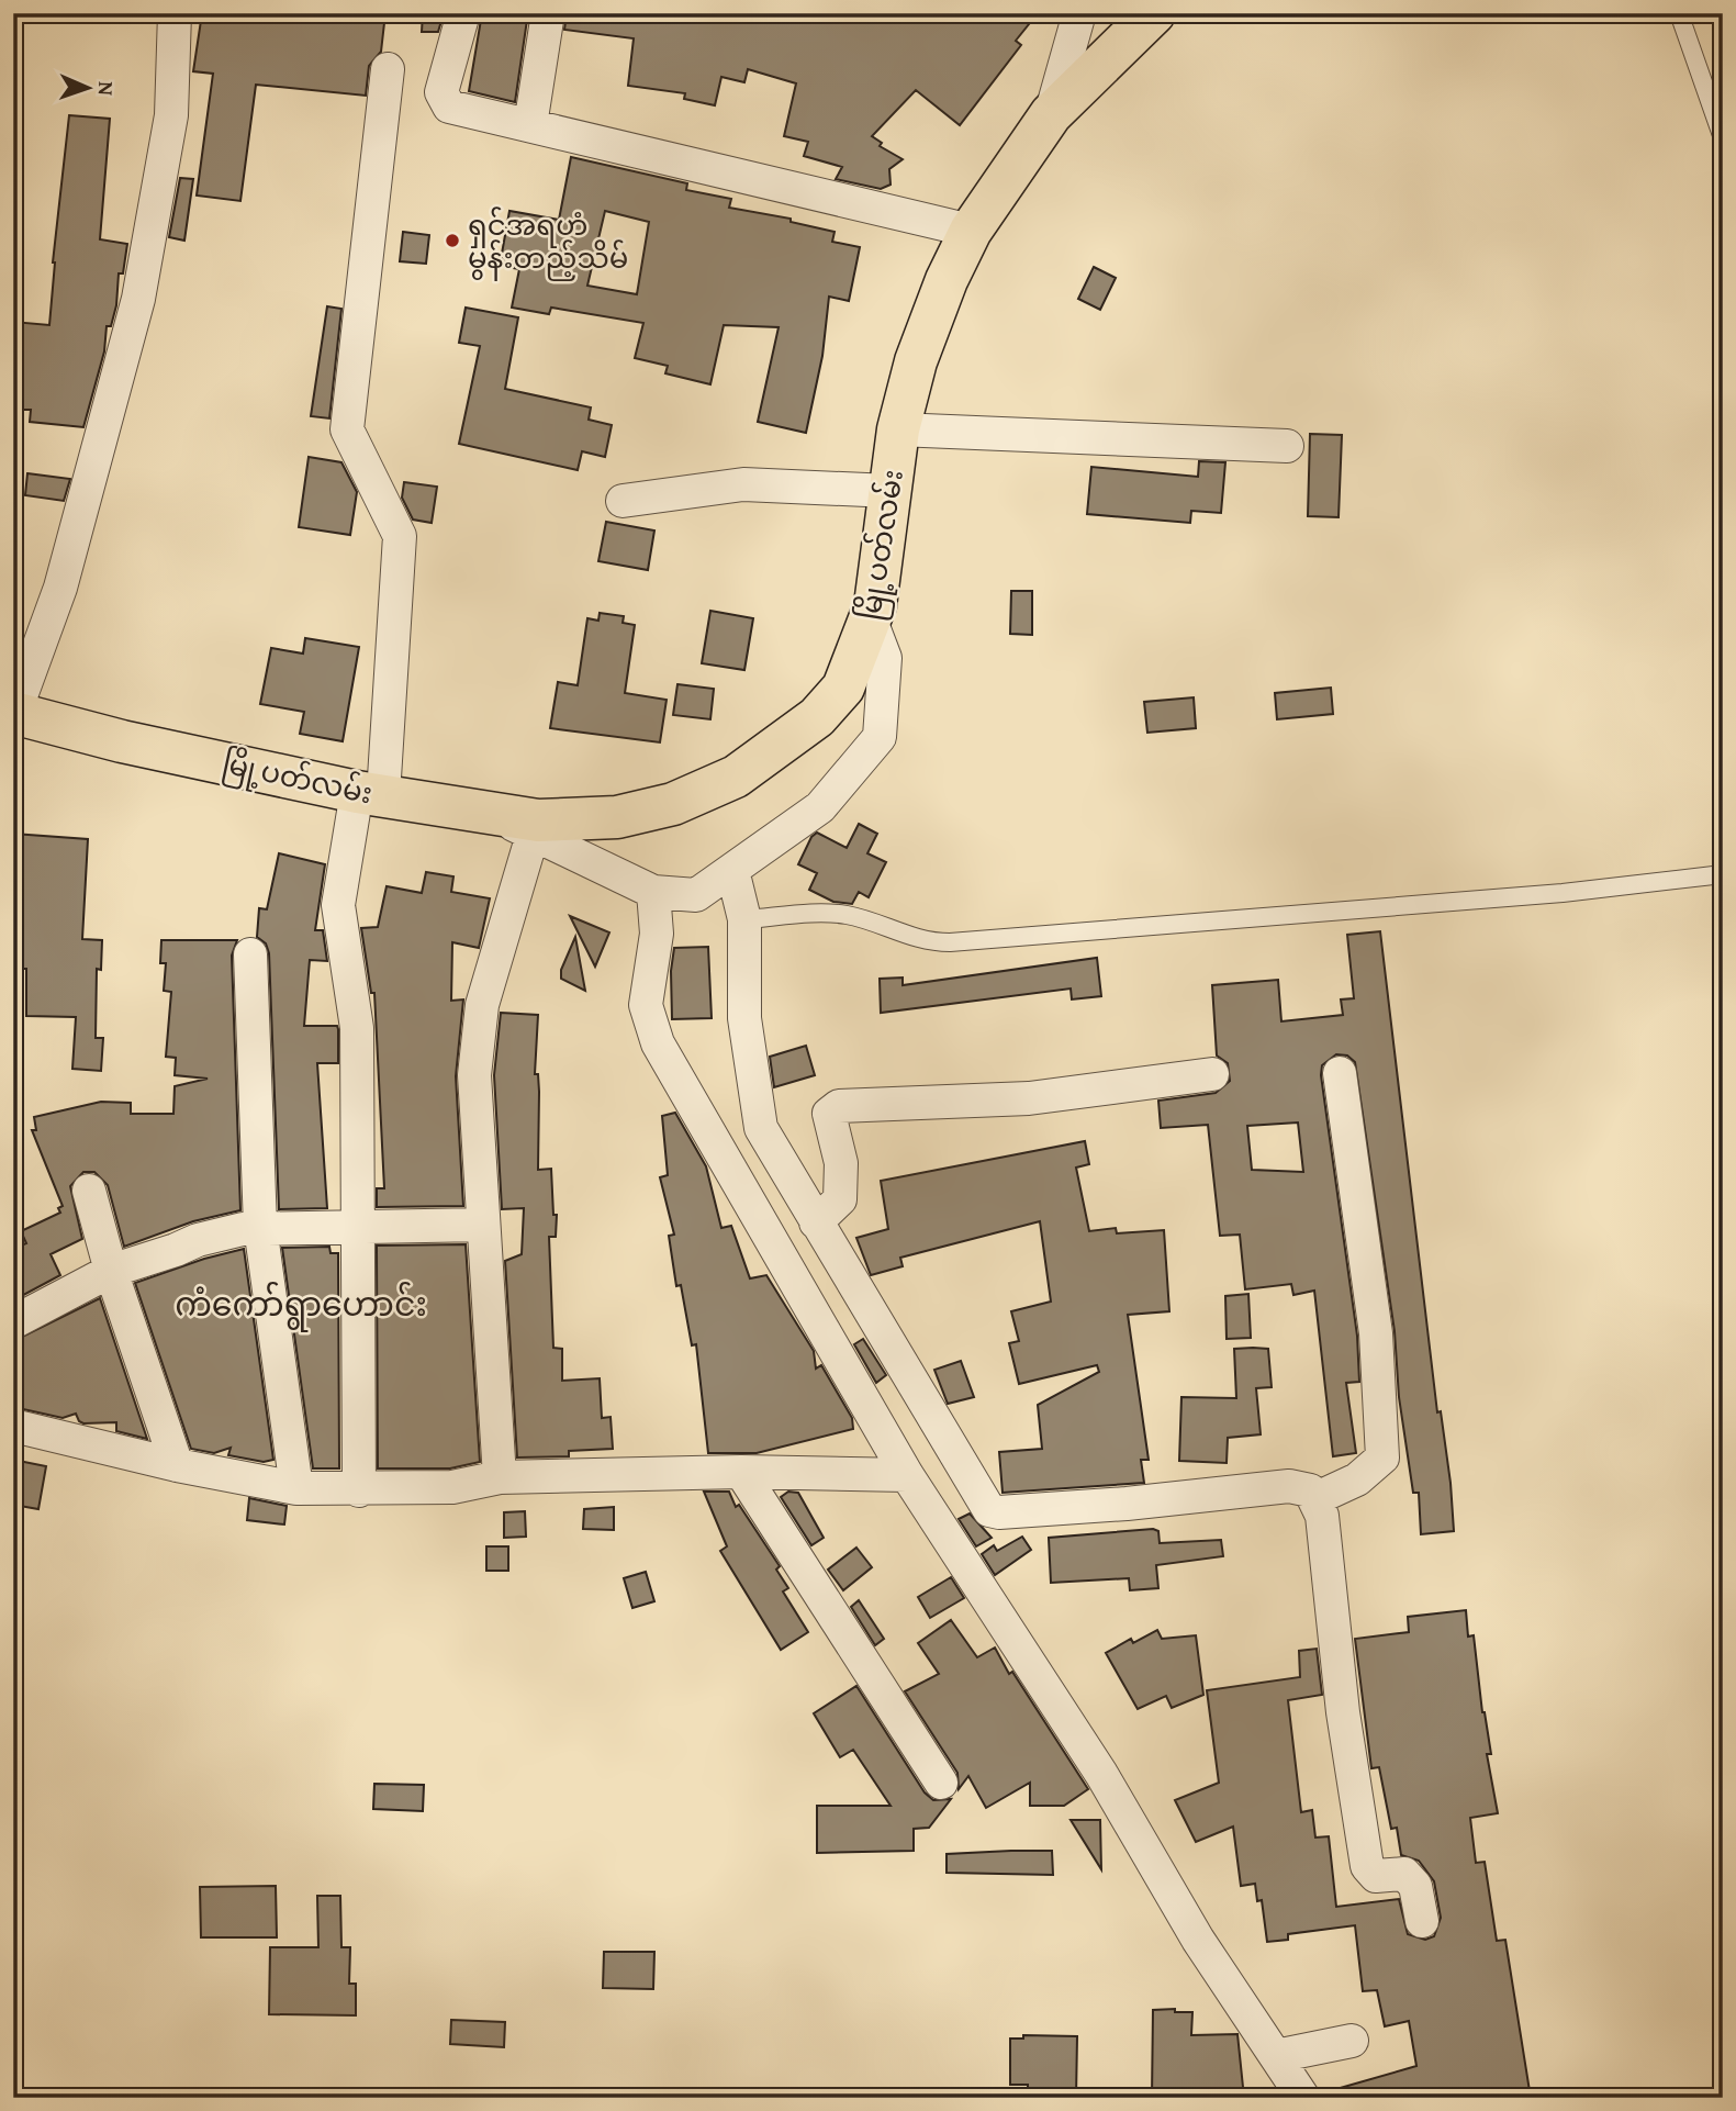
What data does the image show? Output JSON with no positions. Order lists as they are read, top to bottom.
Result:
{
  "streets": {
    "main road": ["မြို့ပတ်လမ်း"]
  },
  "districts": ["ကံကော်ရွာဟောင်း"],
  "places": ["ရှင်အရဟံ မွန်းတည့်သိမ်"],
  "north": "right"
}
